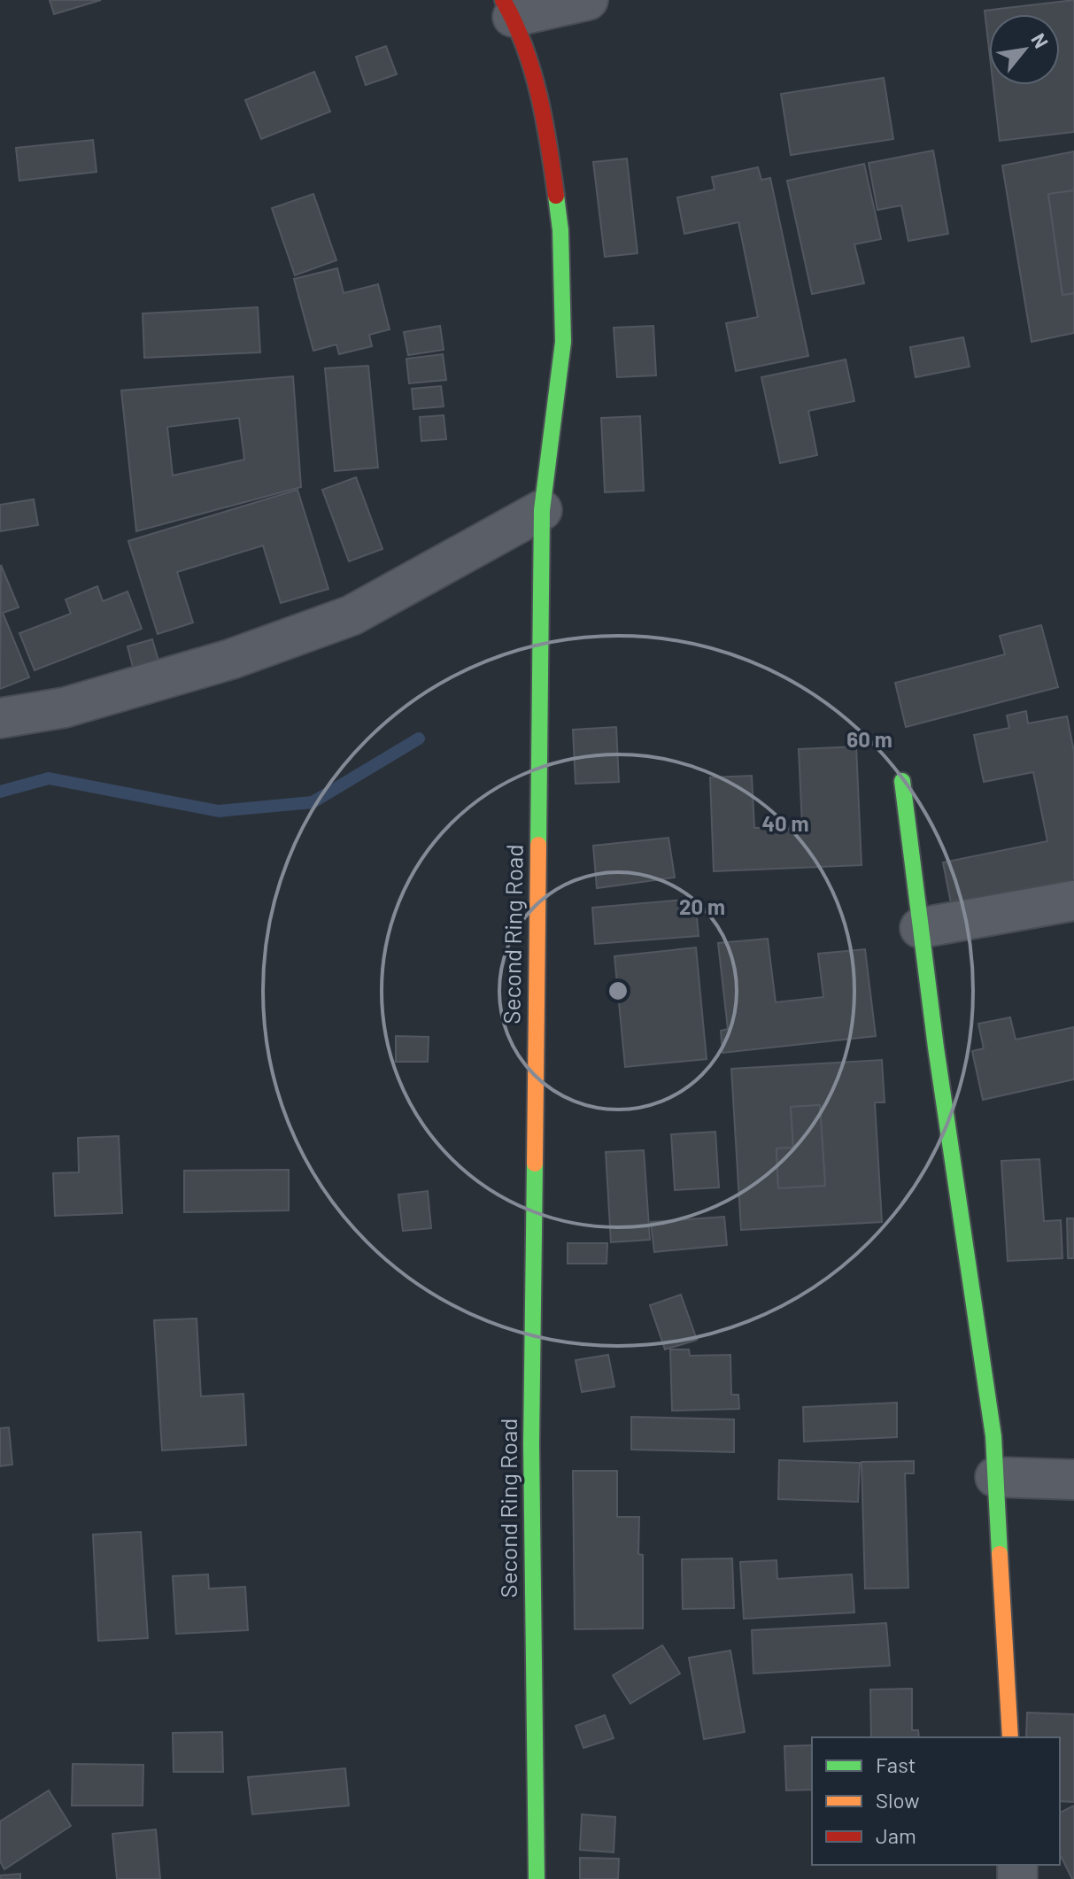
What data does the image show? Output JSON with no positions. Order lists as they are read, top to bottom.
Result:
{
  "streets": {
    "street": ["Second Ring Road"]
  },
  "legend": ["Fast", "Slow", "Jam"],
  "north": "top right",
  "rings": ["60 m", "40 m", "20 m"]
}
